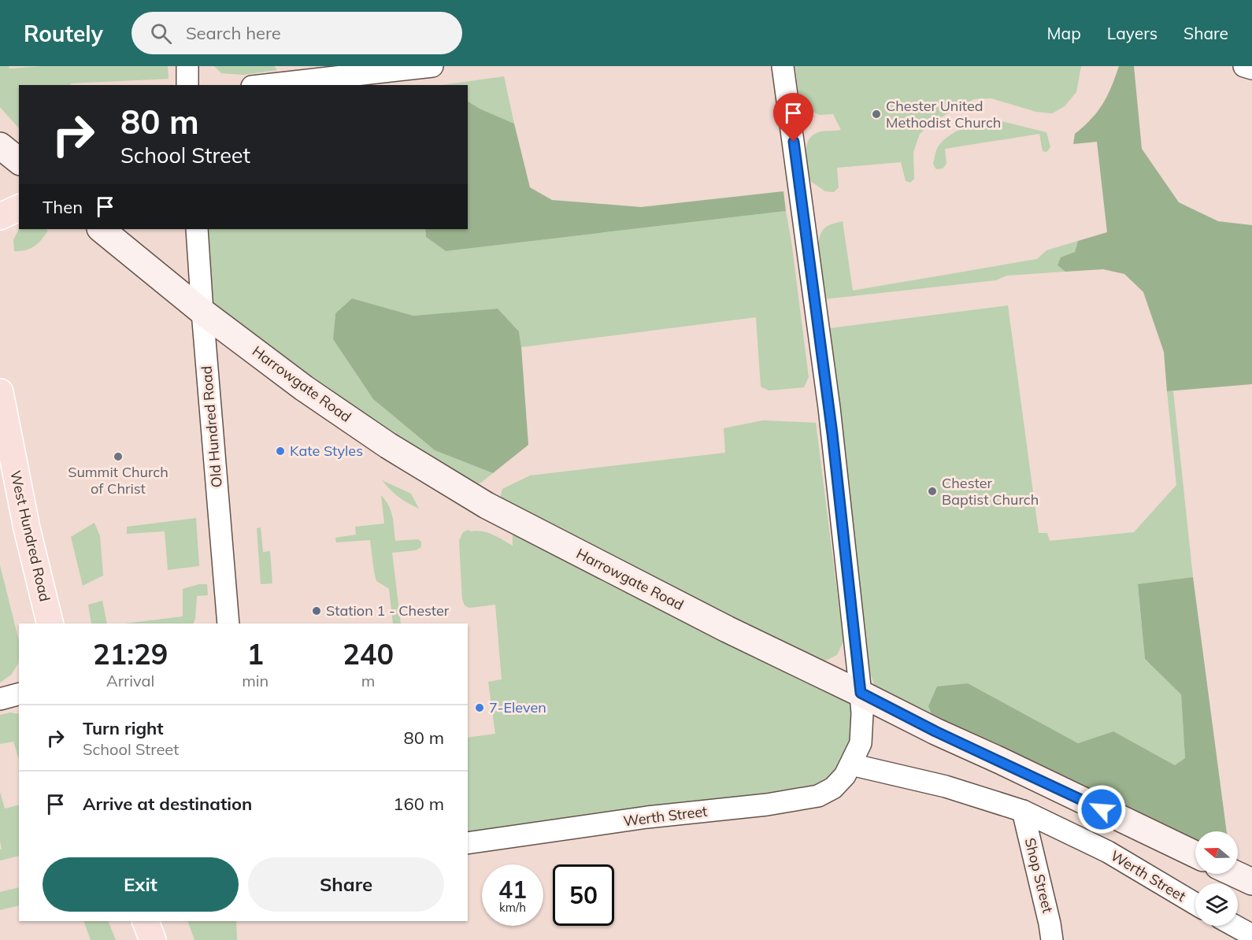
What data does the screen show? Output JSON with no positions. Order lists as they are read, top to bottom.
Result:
{
  "streets": {
    "main road": ["Harrowgate Road", "West Hundred Road"],
    "street": ["Old Hundred Road", "Werth Street", "Shop Street"]
  },
  "crossings": [
    ["Harrowgate Road", "Old Hundred Road"],
    ["Harrowgate Road", "Werth Street"],
    ["Werth Street", "Shop Street"]
  ],
  "places": [
    "Chester United Methodist Church",
    "Kate Styles",
    "Summit Church of Christ",
    "Chester Baptist Church",
    "Station 1 - Chester",
    "7-Eleven"
  ],
  "north": "left",
  "page": {
    "header": "Routely",
    "search": "Search here",
    "nav": ["Map", "Layers", "Share"],
    "turn": ["80 m", "School Street"],
    "then": "Then",
    "eta": [
      "21:29",
      "Arrival",
      "1",
      "min",
      "240",
      "m"
    ],
    "list": [
      {
        "name": "Turn right",
        "note": "School Street",
        "value": "80 m"
      },
      {
        "name": "Arrive at destination",
        "value": "160 m"
      }
    ],
    "buttons": ["Exit", "Share"],
    "speed": "41 km/h",
    "limit": "50"
  }
}
